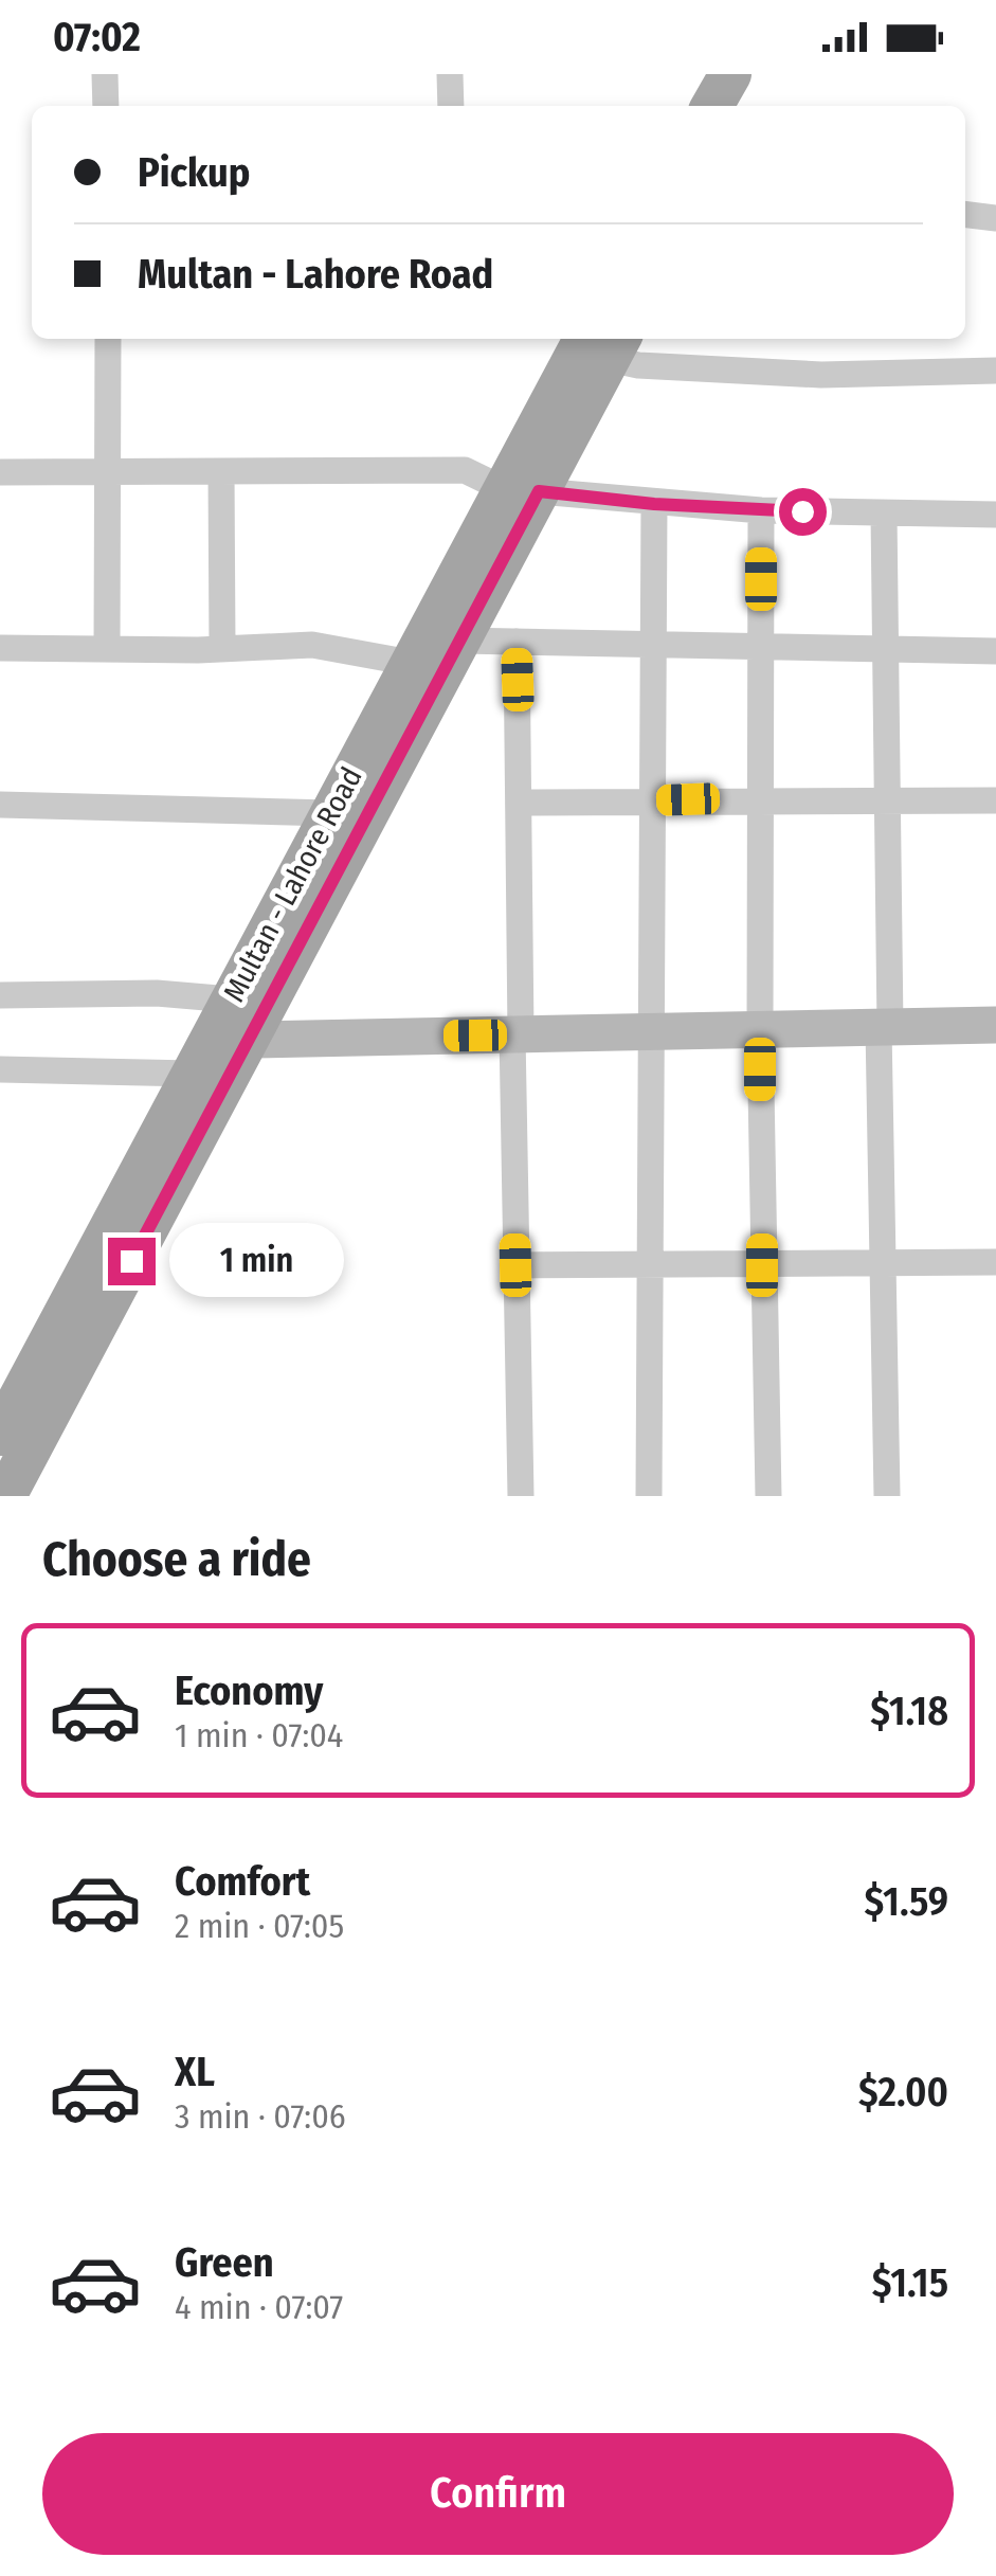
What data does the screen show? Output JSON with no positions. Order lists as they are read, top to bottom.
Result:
{
  "streets": {
    "main road": ["Multan - Lahore Road"]
  },
  "page": {
    "status": "07:02",
    "banner": ["Pickup", "Multan - Lahore Road"],
    "bubble": "1 min",
    "heading": "Choose a ride",
    "list": [
      {
        "name": "Economy",
        "note": "1 min · 07:04",
        "value": "$1.18"
      },
      {
        "name": "Comfort",
        "note": "2 min · 07:05",
        "value": "$1.59"
      },
      {
        "name": "XL",
        "note": "3 min · 07:06",
        "value": "$2.00"
      },
      {
        "name": "Green",
        "note": "4 min · 07:07",
        "value": "$1.15"
      }
    ],
    "buttons": "Confirm"
  }
}
